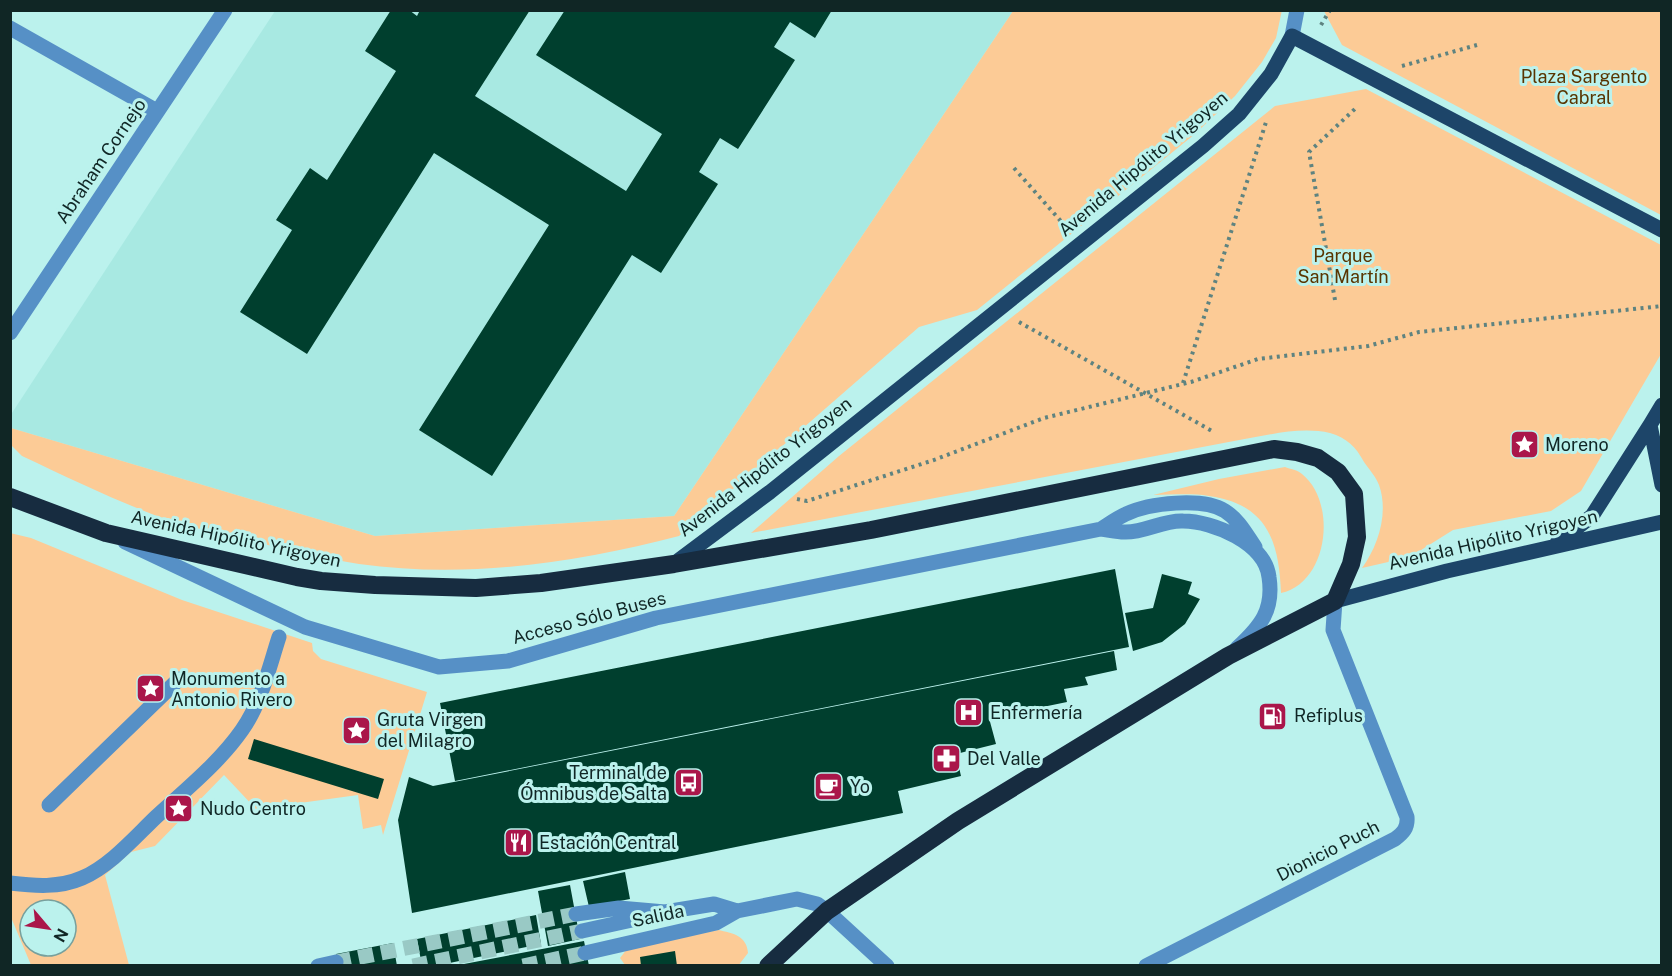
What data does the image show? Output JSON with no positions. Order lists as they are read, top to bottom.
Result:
{
  "streets": {
    "highway": ["Avenida Hipólito Yrigoyen"],
    "street": [
      "Abraham Cornejo",
      "Acceso Sólo Buses",
      "Dionicio Puch",
      "Salida"
    ]
  },
  "crossings": [
    ["Avenida Hipólito Yrigoyen", "Acceso Sólo Buses"],
    ["Avenida Hipólito Yrigoyen", "Dionicio Puch"],
    ["Avenida Hipólito Yrigoyen", "Salida"]
  ],
  "parks": ["Plaza Sargento Cabral", "Parque San Martín"],
  "places": {
    "place": [
      "Moreno",
      "Monumento a Antonio Rivero",
      "Gruta Virgen del Milagro",
      "Nudo Centro"
    ],
    "hospital": ["Enfermería"],
    "fuel station": ["Refiplus"],
    "pharmacy": ["Del Valle"],
    "bus stop": ["Terminal de Ómnibus de Salta"],
    "cafe": ["Yo"],
    "restaurant": ["Estación Central"]
  },
  "north": "bottom right"
}
